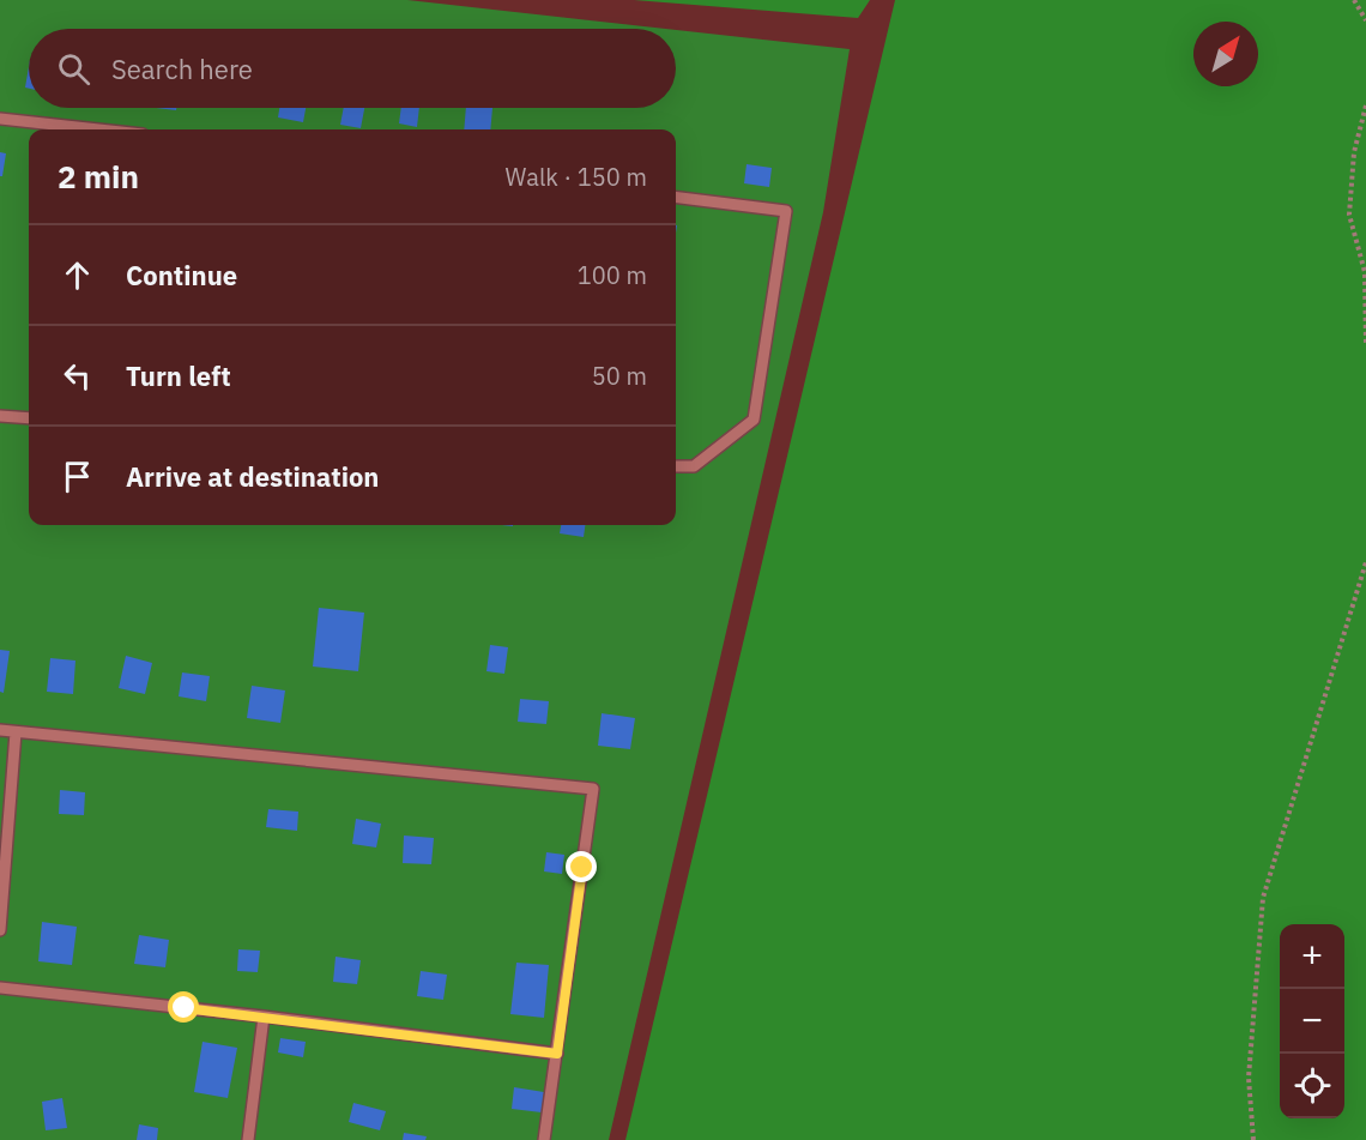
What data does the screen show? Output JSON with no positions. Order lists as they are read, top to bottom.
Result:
{
  "north": "top right",
  "page": {
    "search": "Search here",
    "heading": ["2 min", "Walk · 150 m"],
    "list": [
      ["Continue", "100 m"],
      ["Turn left", "50 m"],
      "Arrive at destination"
    ],
    "map_buttons": ["+", "−"]
  }
}
